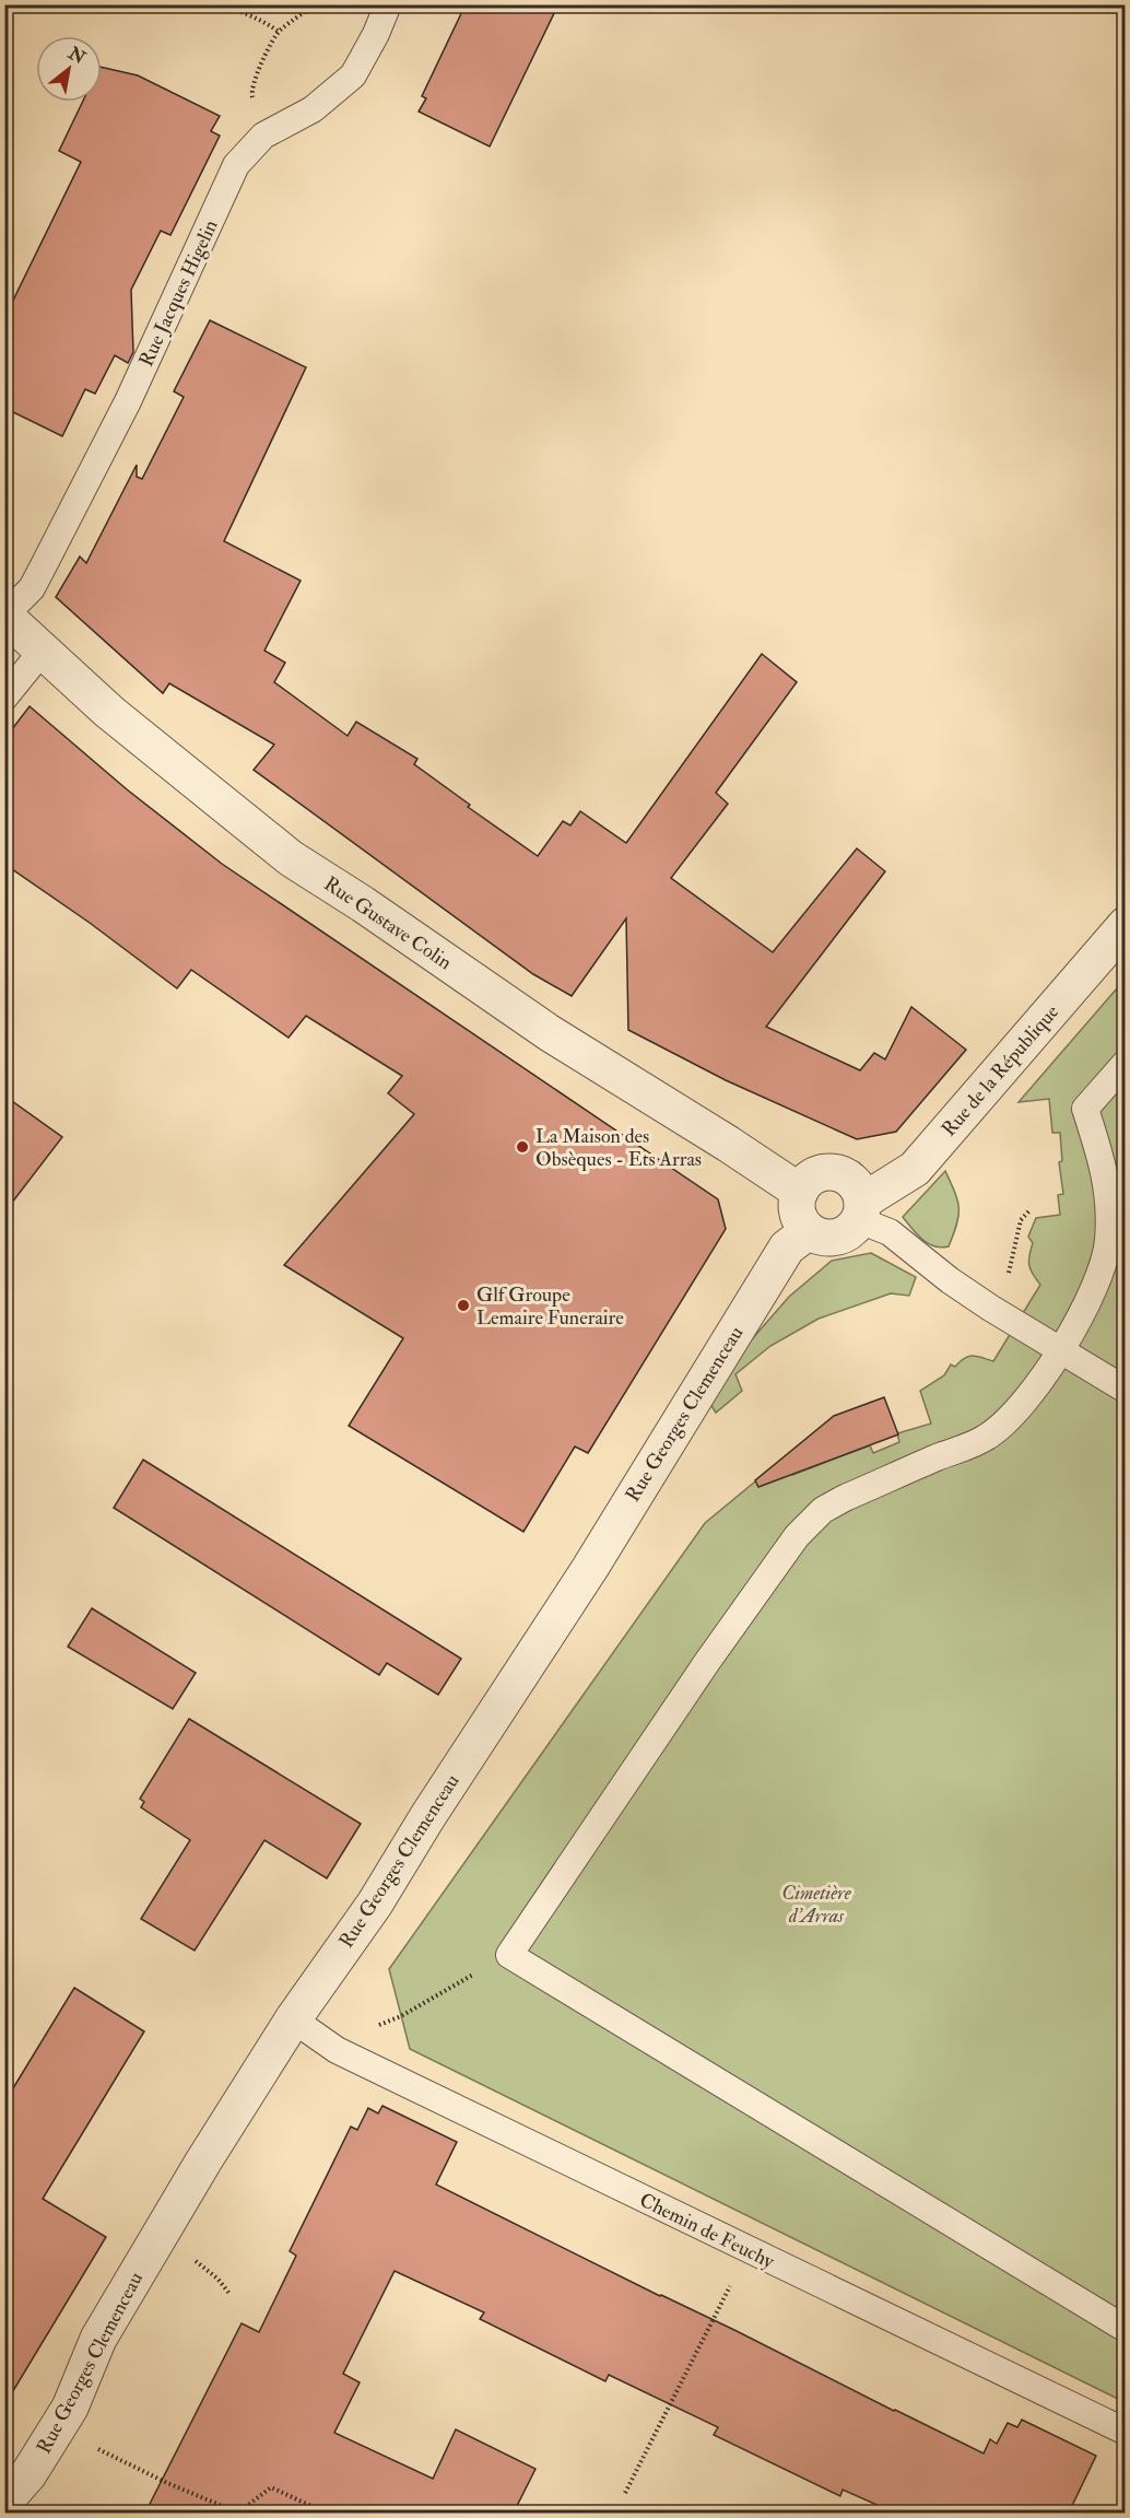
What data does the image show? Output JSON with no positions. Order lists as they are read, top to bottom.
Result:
{
  "streets": {
    "street": ["Rue Gustave Colin", "Rue de la République", "Rue Georges Clemenceau"],
    "lane": ["Rue Jacques Higelin", "Chemin de Feuchy"]
  },
  "crossings": [
    ["Rue Jacques Higelin", "Rue Gustave Colin"],
    ["Rue Gustave Colin", "Rue de la République"],
    ["Rue Gustave Colin", "Rue Georges Clemenceau"],
    ["Rue de la République", "Rue Georges Clemenceau"],
    ["Rue Georges Clemenceau", "Chemin de Feuchy"]
  ],
  "parks": ["Cimetière d'Arras"],
  "places": ["La Maison des Obsèques - Ets Arras", "Glf Groupe Lemaire Funeraire"],
  "north": "top right"
}
